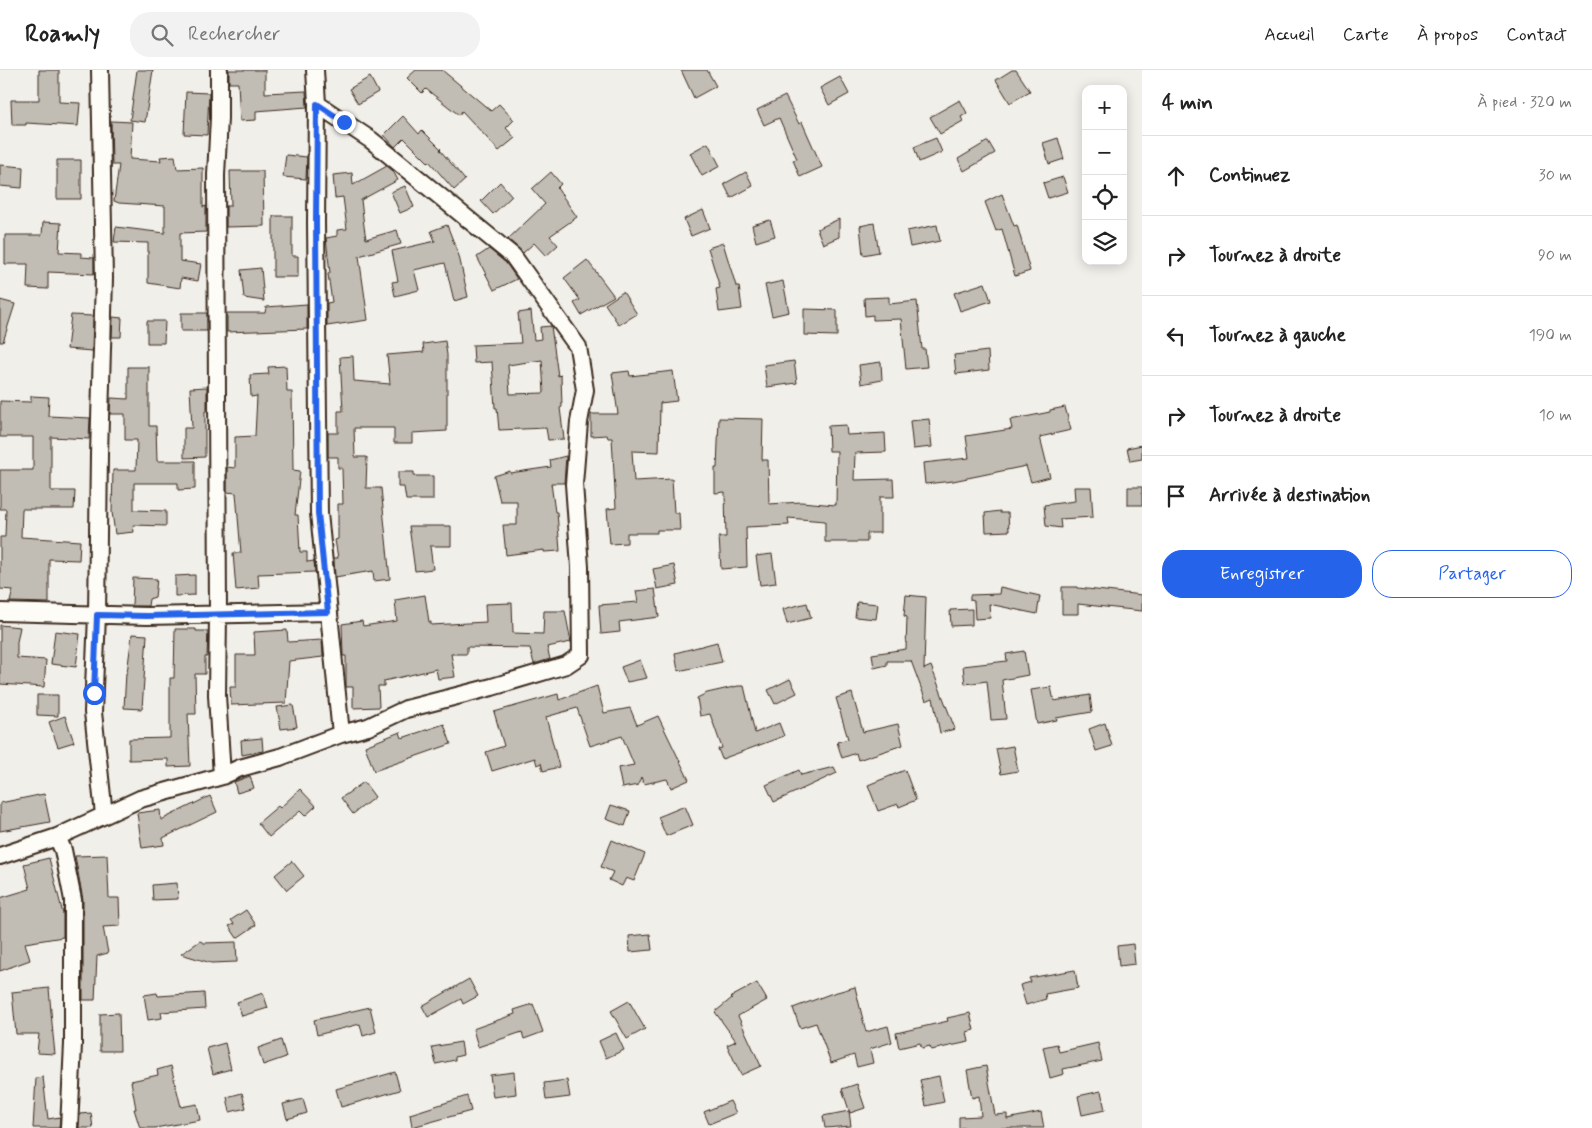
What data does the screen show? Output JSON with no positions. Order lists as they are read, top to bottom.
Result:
{
  "page": {
    "header": "Roamly",
    "search": "Rechercher",
    "nav": [
      "Accueil",
      "Carte",
      "À propos",
      "Contact"
    ],
    "heading": ["4 min", "À pied · 320 m"],
    "map_buttons": ["+", "−"],
    "list": [
      ["Continuez", "30 m"],
      ["Tournez à droite", "90 m"],
      ["Tournez à gauche", "190 m"],
      ["Tournez à droite", "10 m"],
      "Arrivée à destination"
    ],
    "buttons": ["Enregistrer", "Partager"]
  }
}
